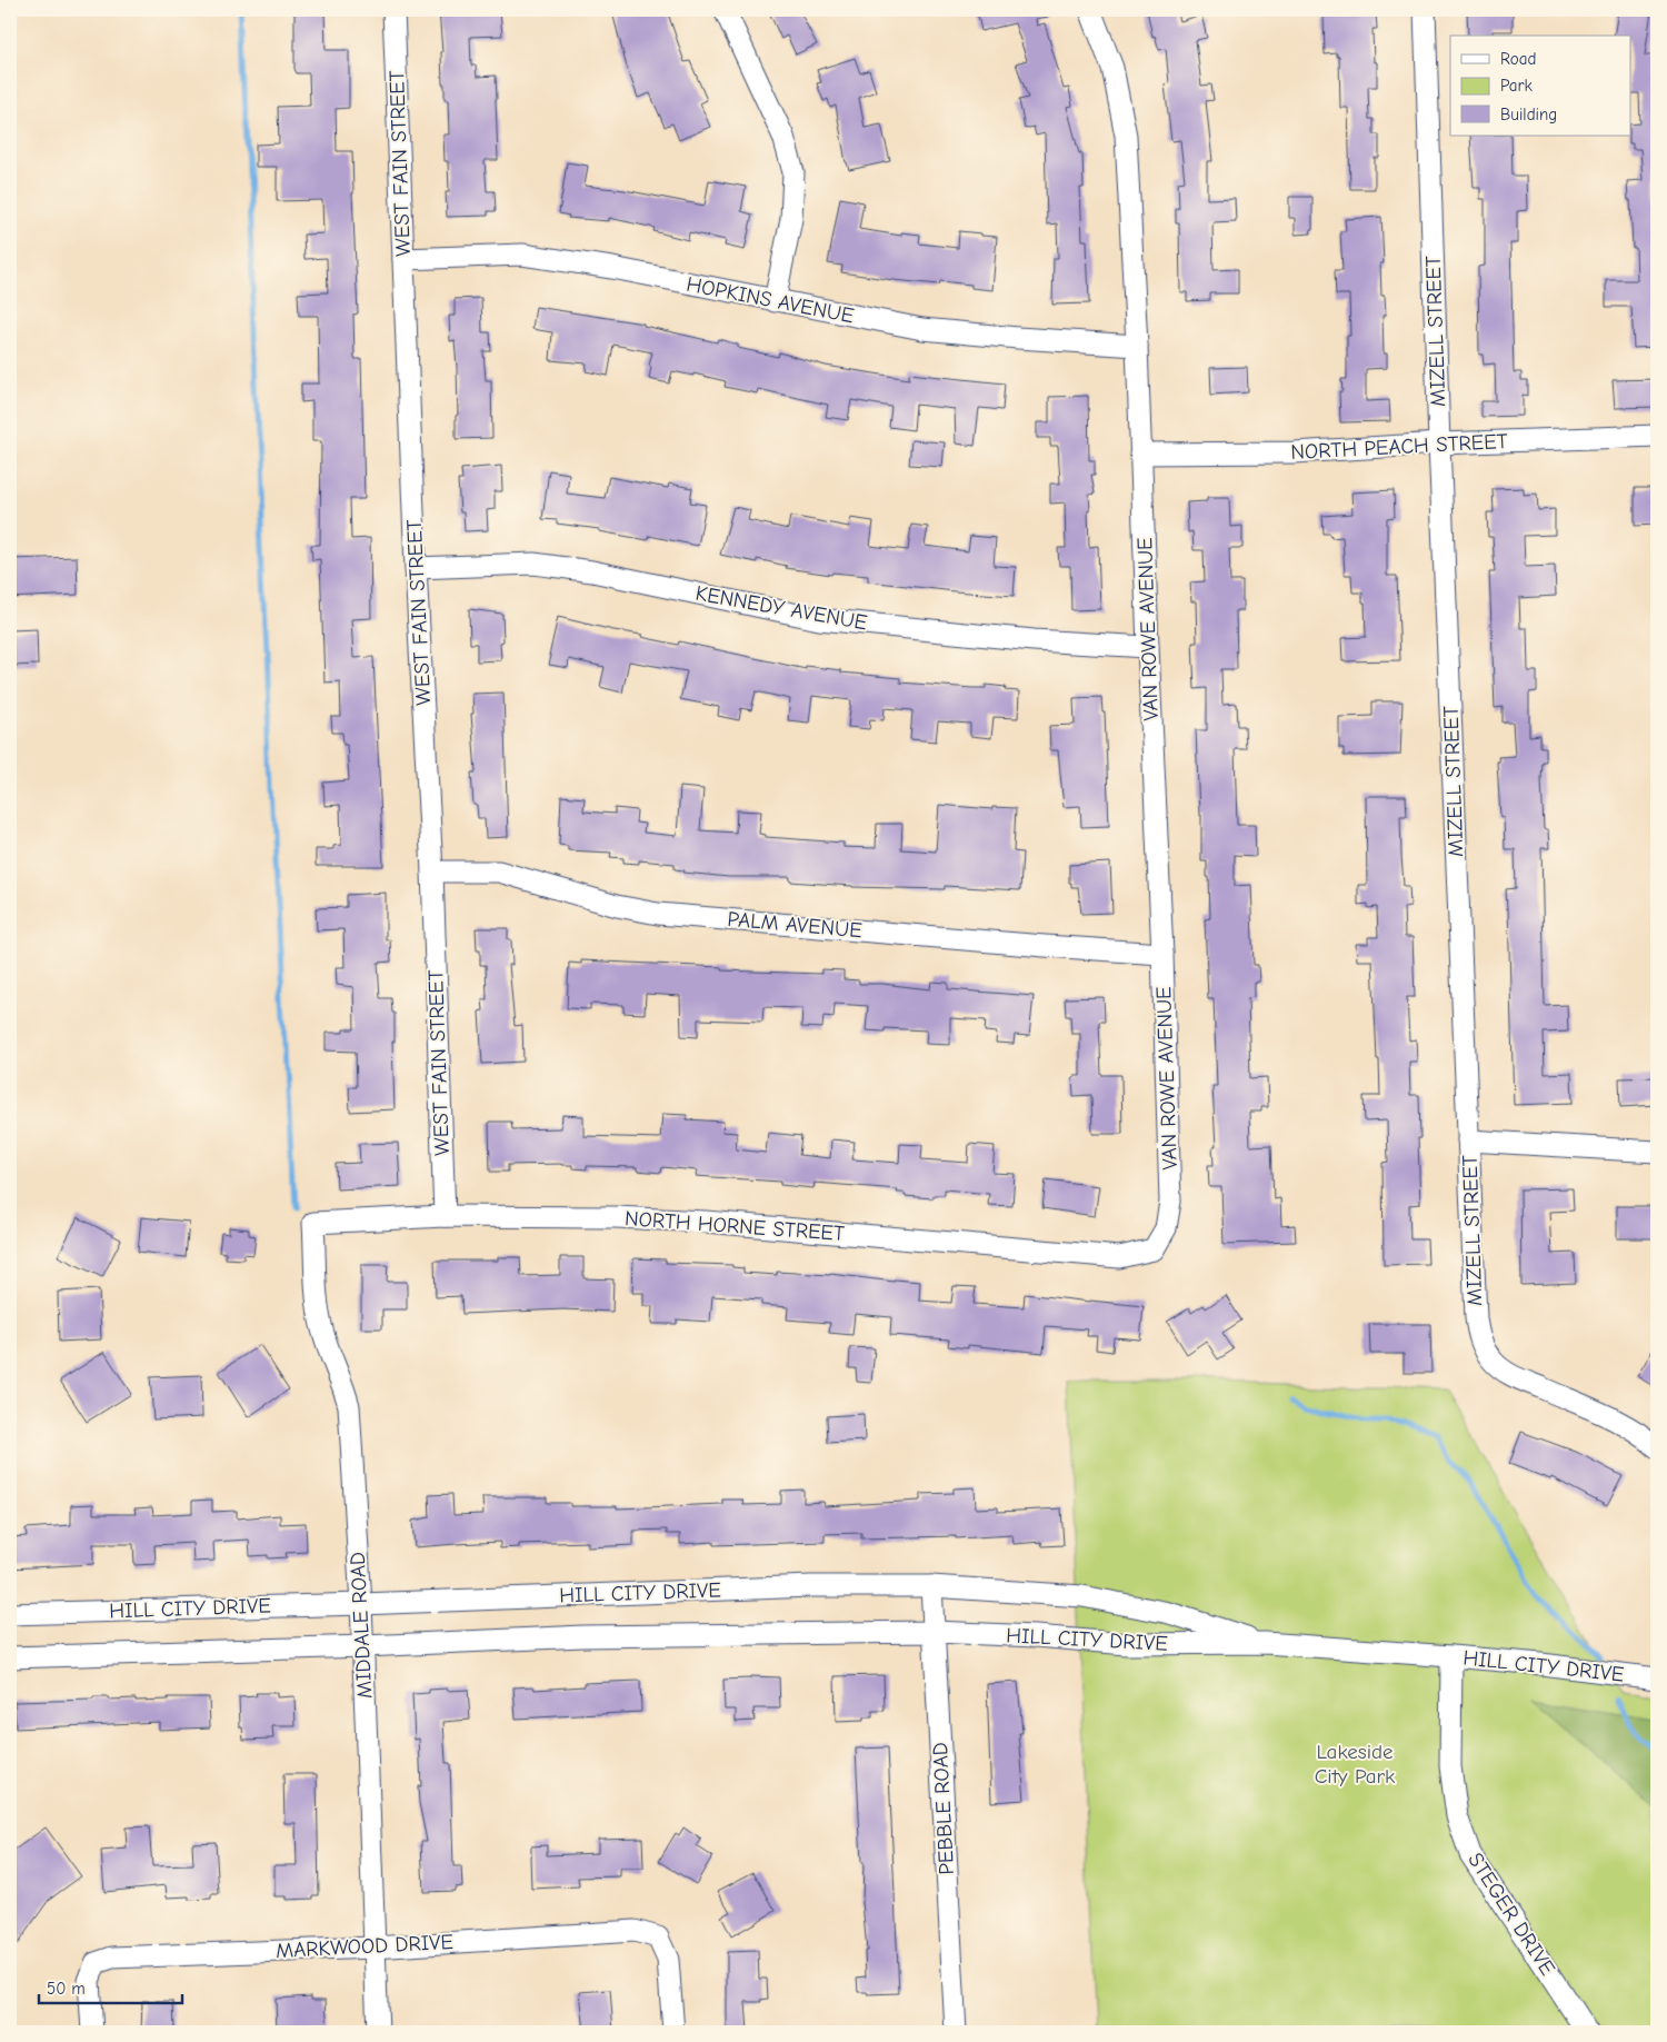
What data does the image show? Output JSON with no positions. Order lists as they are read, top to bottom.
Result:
{
  "streets": {
    "street": [
      "WEST FAIN STREET",
      "HOPKINS AVENUE",
      "MIZELL STREET",
      "NORTH PEACH STREET",
      "KENNEDY AVENUE",
      "VAN ROWE AVENUE",
      "PALM AVENUE",
      "NORTH HORNE STREET",
      "HILL CITY DRIVE",
      "MIDDALE ROAD",
      "PEBBLE ROAD",
      "STEGER DRIVE",
      "MARKWOOD DRIVE"
    ]
  },
  "crossings": [
    ["WEST FAIN STREET", "HOPKINS AVENUE"],
    ["WEST FAIN STREET", "KENNEDY AVENUE"],
    ["WEST FAIN STREET", "PALM AVENUE"],
    ["WEST FAIN STREET", "NORTH HORNE STREET"],
    ["HOPKINS AVENUE", "VAN ROWE AVENUE"],
    ["MIZELL STREET", "NORTH PEACH STREET"],
    ["NORTH PEACH STREET", "VAN ROWE AVENUE"],
    ["KENNEDY AVENUE", "VAN ROWE AVENUE"],
    ["VAN ROWE AVENUE", "PALM AVENUE"],
    ["VAN ROWE AVENUE", "NORTH HORNE STREET"],
    ["NORTH HORNE STREET", "MIDDALE ROAD"],
    ["HILL CITY DRIVE", "MIDDALE ROAD"],
    ["HILL CITY DRIVE", "PEBBLE ROAD"],
    ["HILL CITY DRIVE", "STEGER DRIVE"],
    ["MIDDALE ROAD", "MARKWOOD DRIVE"]
  ],
  "parks": ["Lakeside City Park"],
  "legend": ["Road", "Park", "Building"],
  "scale_bar": "50 m"
}
